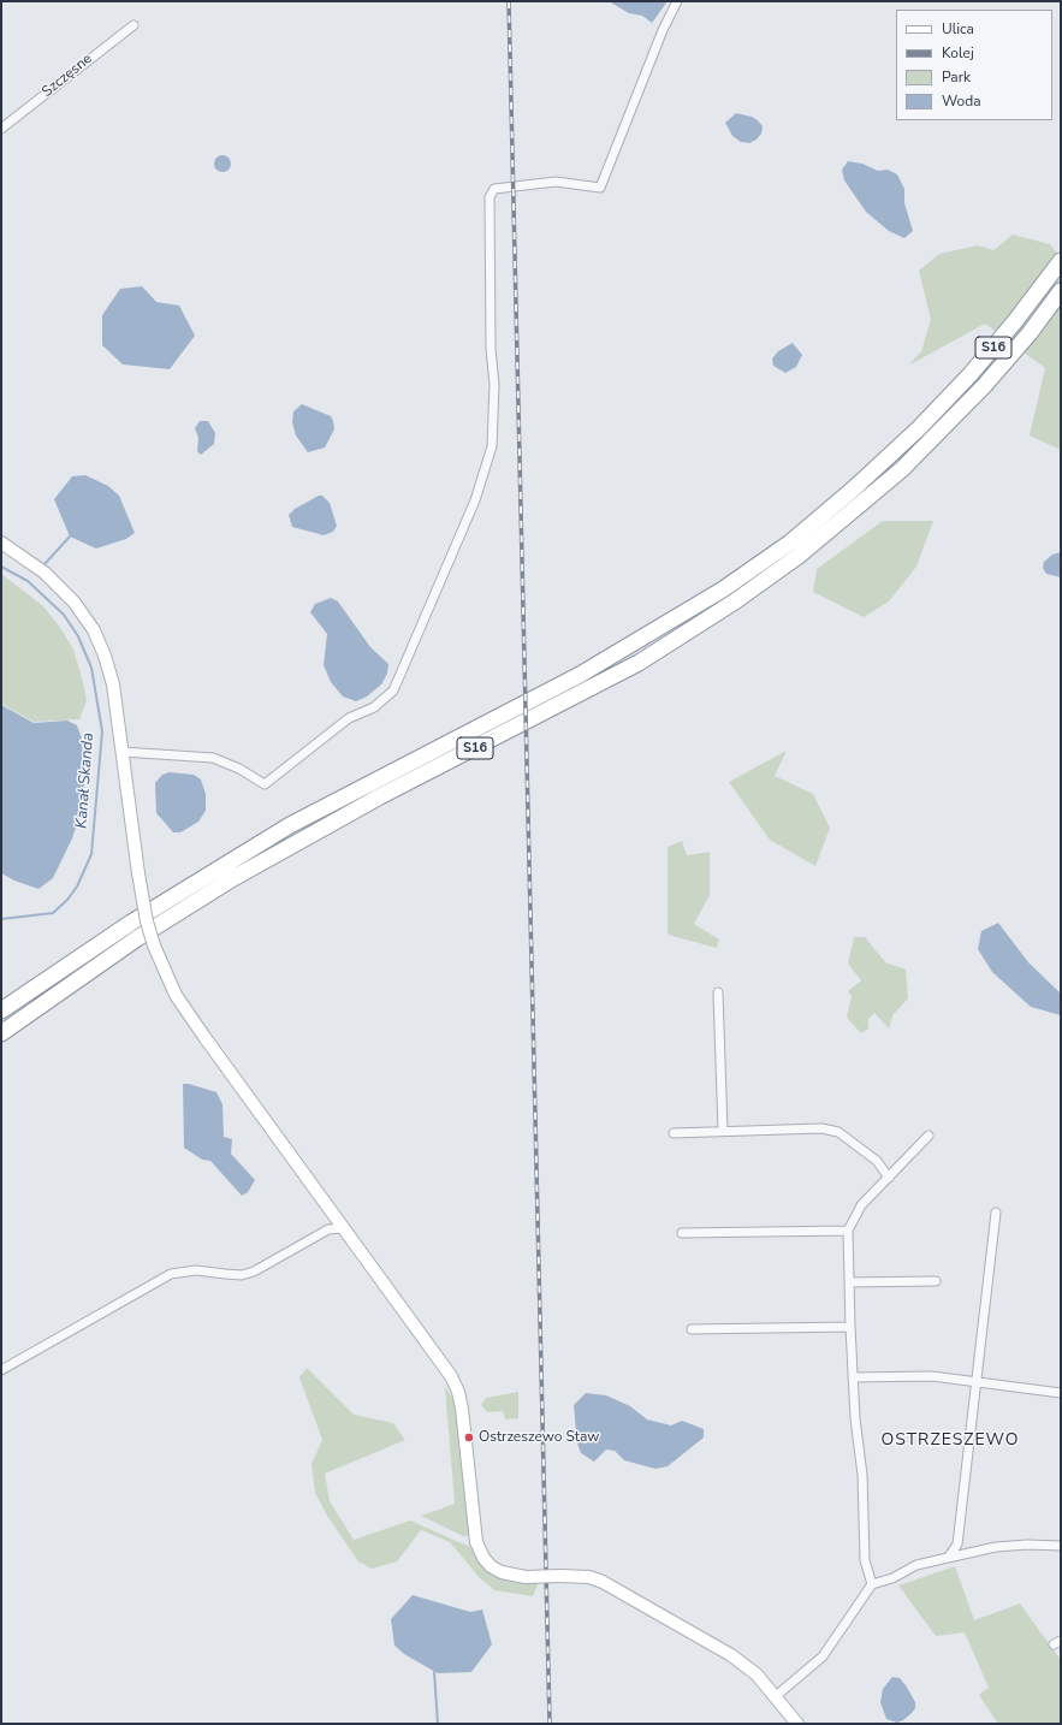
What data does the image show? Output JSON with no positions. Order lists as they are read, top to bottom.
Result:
{
  "streets": {
    "highway": ["S16"],
    "street": ["Szczęsne"]
  },
  "districts": ["OSTRZESZEWO"],
  "water": ["Kanał Skanda"],
  "places": ["Ostrzeszewo Staw"],
  "legend": [
    "Ulica",
    "Kolej",
    "Park",
    "Woda"
  ]
}
